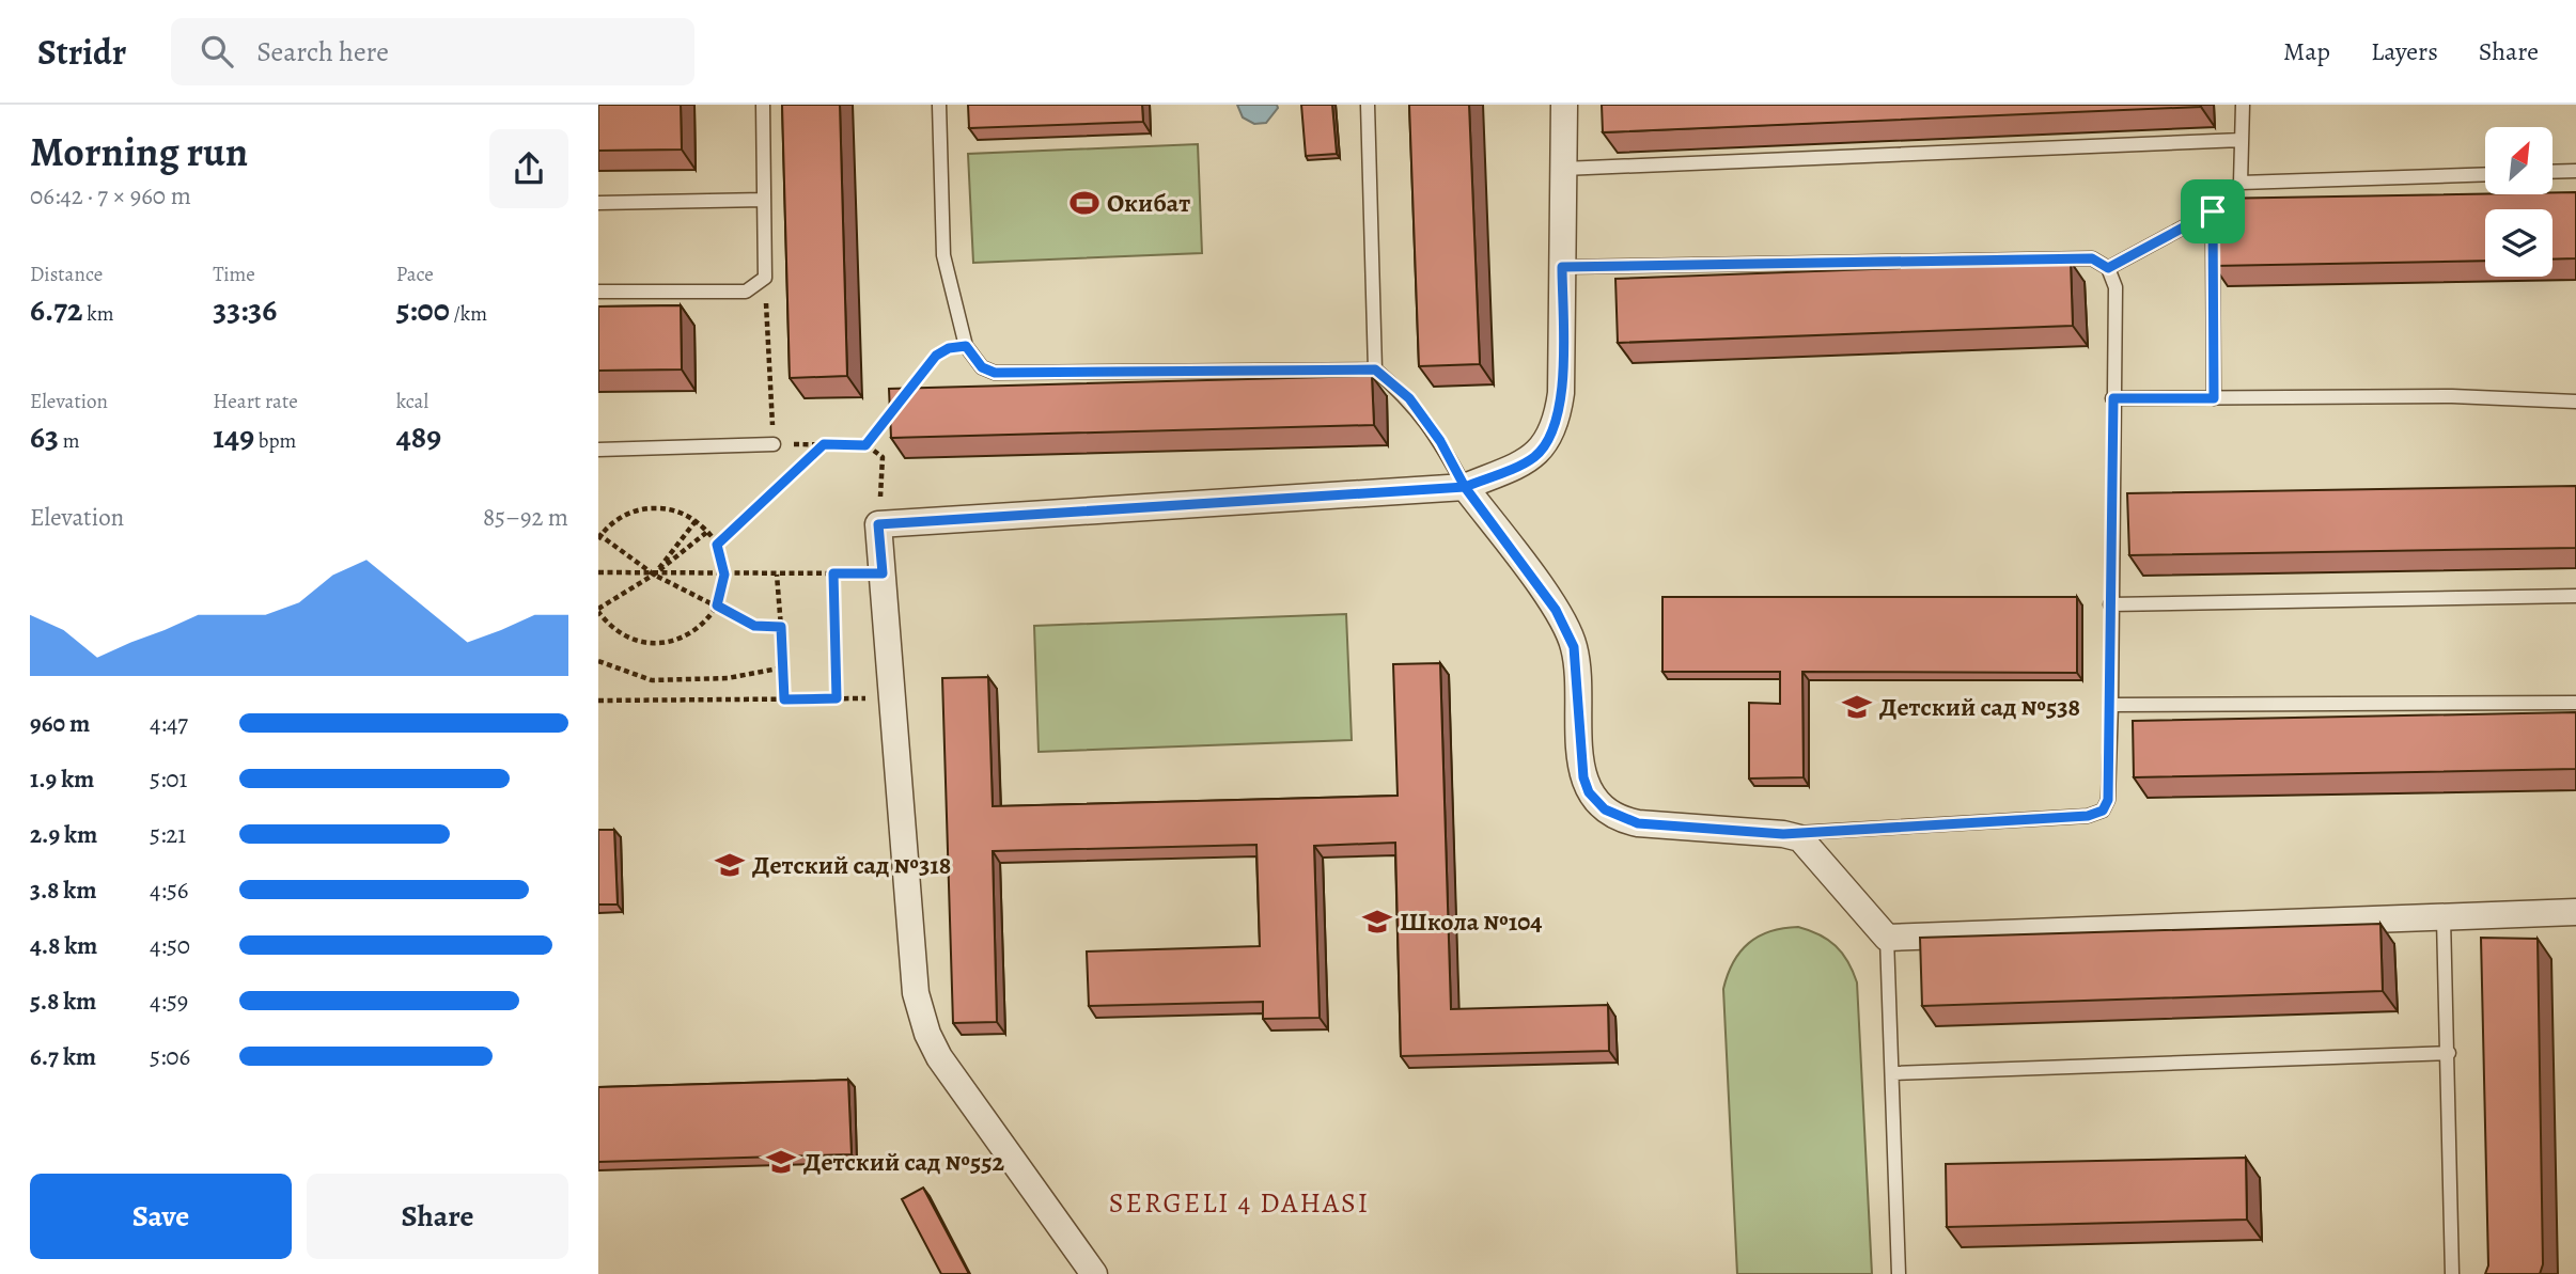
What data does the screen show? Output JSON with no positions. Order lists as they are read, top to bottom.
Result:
{
  "districts": ["SERGELI 4 DAHASI"],
  "places": {
    "sports": ["Окибат"],
    "school or university": [
      "Детский сад №538",
      "Детский сад №318",
      "Школа №104",
      "Детский сад №552"
    ]
  },
  "north": "top right",
  "page": {
    "header": "Stridr",
    "search": "Search here",
    "nav": ["Map", "Layers", "Share"],
    "heading": ["Morning run", "06:42 · 7 × 960 m"],
    "stats": [
      ["Distance", "6.72 km"],
      ["Time", "33:36"],
      ["Pace", "5:00 /km"],
      ["Elevation", "63 m"],
      ["Heart rate", "149 bpm"],
      ["kcal", "489"]
    ],
    "chart": ["Elevation", "85–92 m"],
    "list": [
      {
        "name": "960 m",
        "note": "4:47"
      },
      {
        "name": "1.9 km",
        "note": "5:01"
      },
      {
        "name": "2.9 km",
        "note": "5:21"
      },
      {
        "name": "3.8 km",
        "note": "4:56"
      },
      {
        "name": "4.8 km",
        "note": "4:50"
      },
      {
        "name": "5.8 km",
        "note": "4:59"
      },
      {
        "name": "6.7 km",
        "note": "5:06"
      }
    ],
    "buttons": ["Save", "Share"]
  }
}
